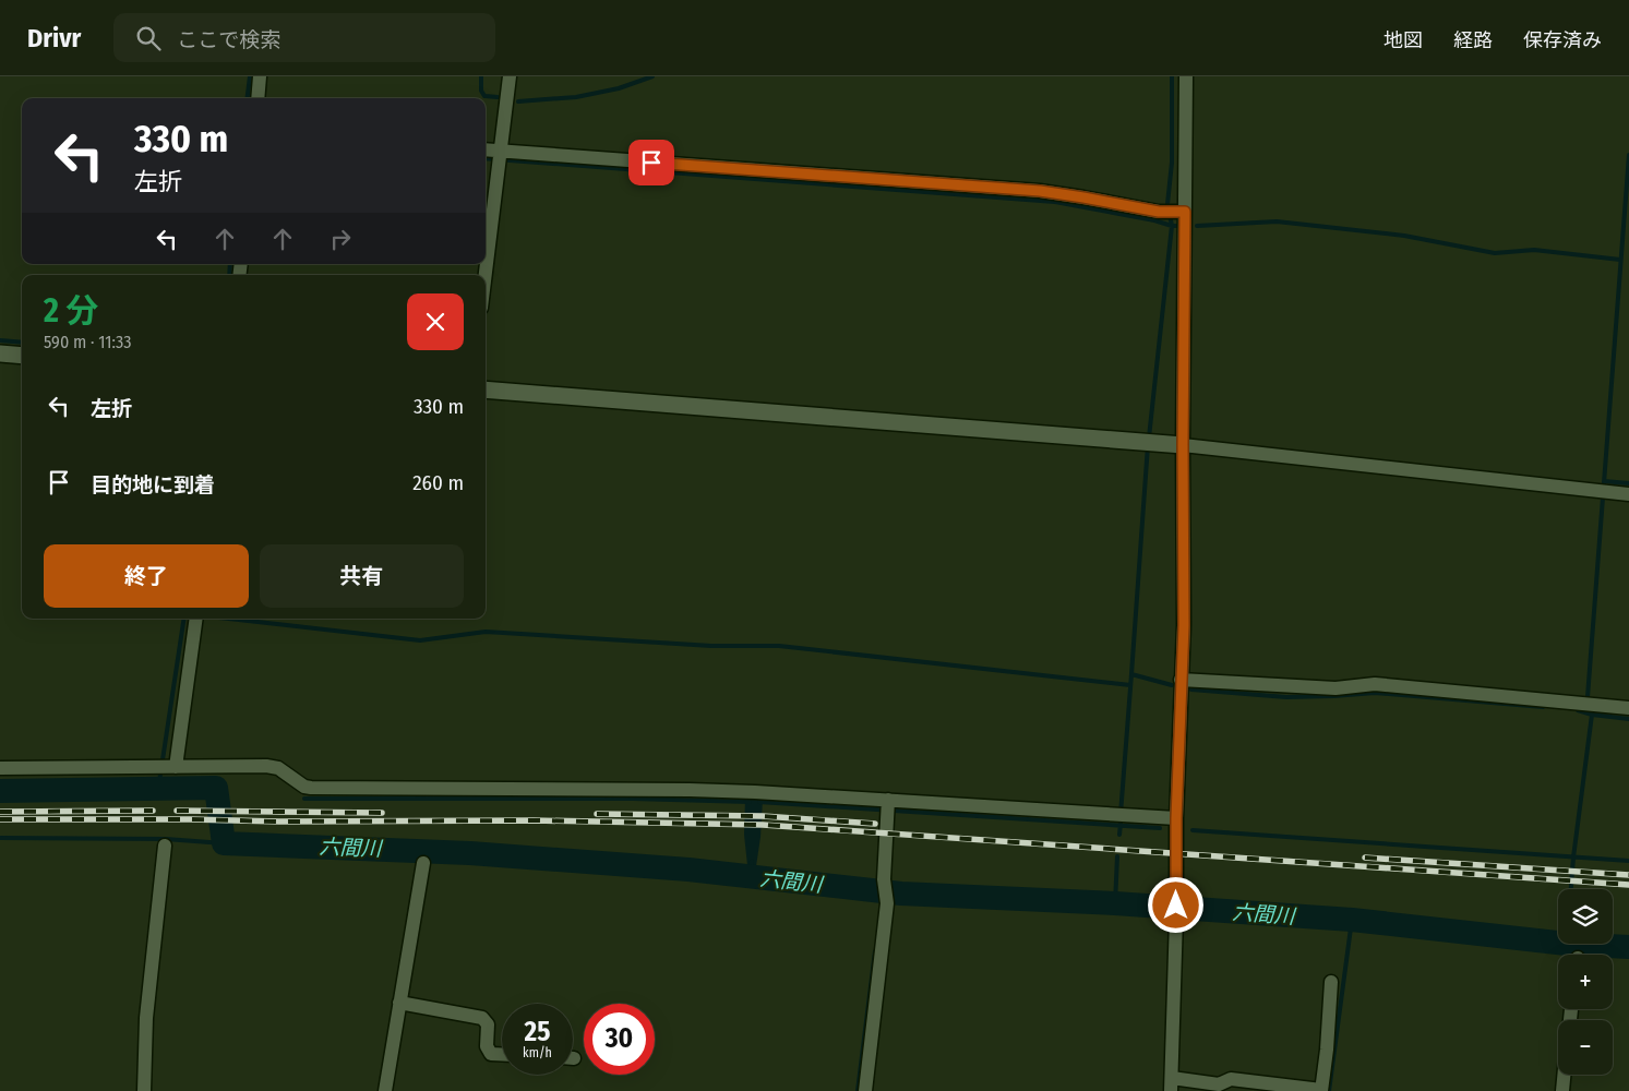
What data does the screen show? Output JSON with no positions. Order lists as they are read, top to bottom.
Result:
{
  "water": ["六間川"],
  "page": {
    "header": "Drivr",
    "search": "ここで検索",
    "nav": ["地図", "経路", "保存済み"],
    "turn": ["330 m", "左折"],
    "heading": ["2 分", "590 m · 11:33"],
    "list": [
      {
        "name": "左折",
        "value": "330 m"
      },
      {
        "name": "目的地に到着",
        "value": "260 m"
      }
    ],
    "buttons": ["終了", "共有"],
    "map_buttons": ["+", "−"],
    "speed": "25 km/h",
    "limit": "30"
  }
}
